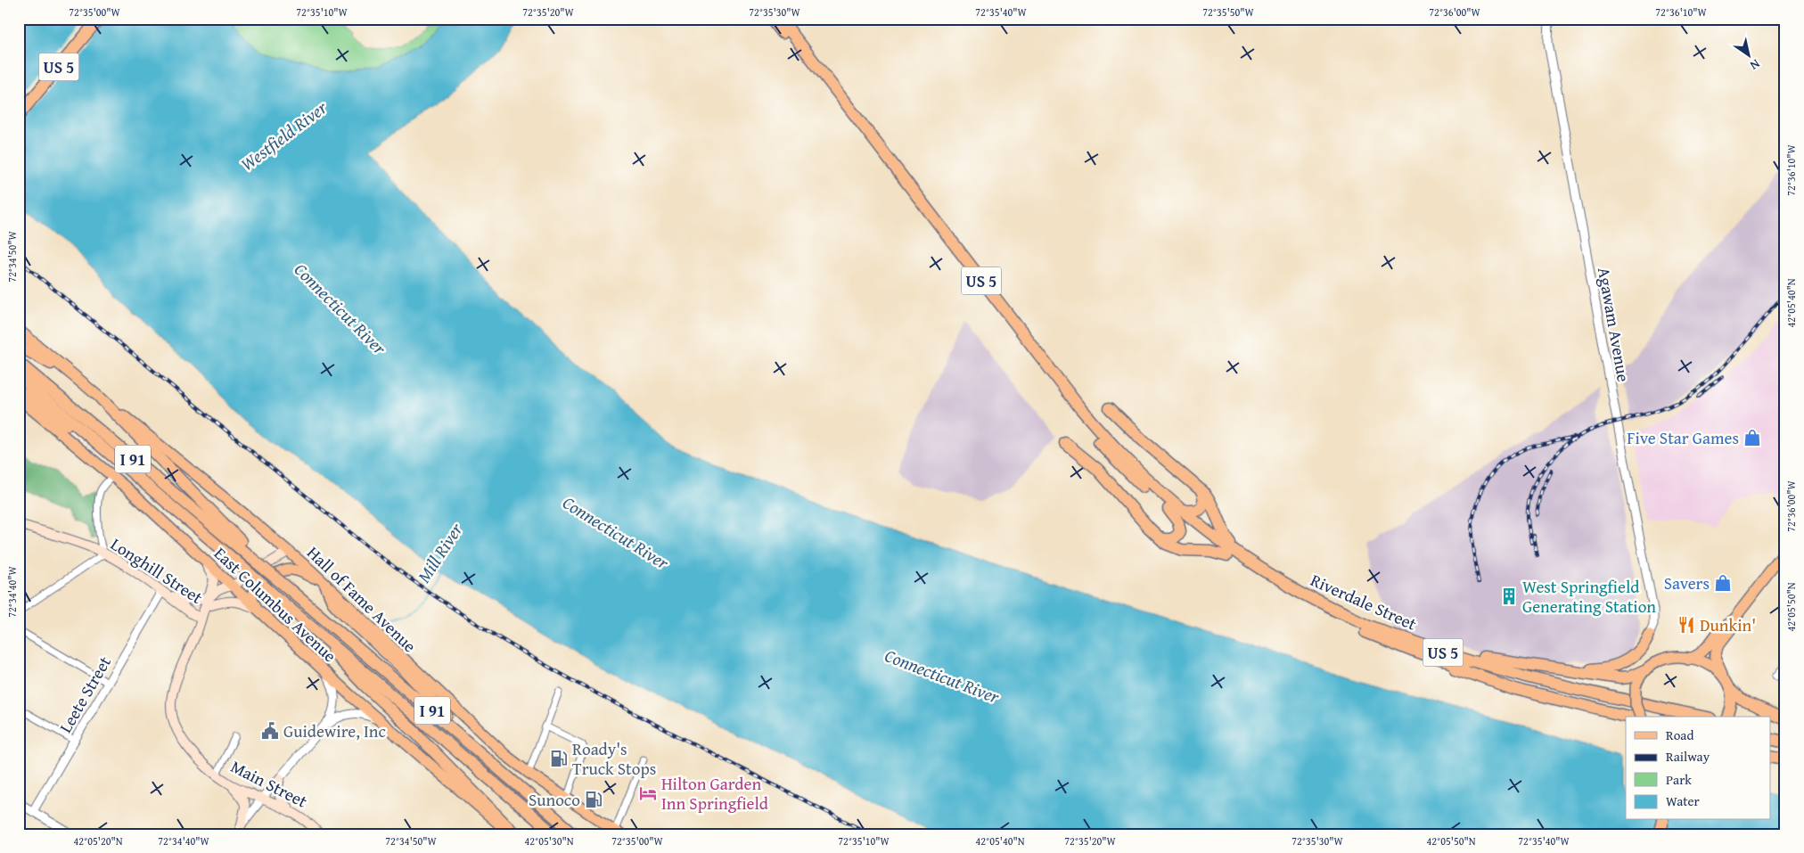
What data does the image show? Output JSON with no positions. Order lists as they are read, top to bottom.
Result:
{
  "streets": {
    "highway": ["US 5", "I 91", "Riverdale Street"],
    "main road": [
      "Longhill Street",
      "Hall of Fame Avenue",
      "East Columbus Avenue",
      "Main Street"
    ],
    "street": ["Agawam Avenue", "Leete Street"]
  },
  "crossings": [
    ["US 5", "Riverdale Street"],
    ["Longhill Street", "Leete Street"],
    ["Longhill Street", "Main Street"],
    ["East Columbus Avenue", "Main Street"]
  ],
  "water": ["Westfield River", "Connecticut River", "Mill River"],
  "places": {
    "shop": ["Five Star Games", "Savers"],
    "building": ["West Springfield Generating Station"],
    "restaurant": ["Dunkin'"],
    "public building": ["Guidewire, Inc"],
    "fuel station": ["Roady's Truck Stops", "Sunoco"],
    "hotel": ["Hilton Garden Inn Springfield"]
  },
  "legend": [
    "Road",
    "Railway",
    "Park",
    "Water"
  ],
  "north": "bottom right",
  "coordinates": [
    "72°35'00\"W",
    "72°35'10\"W",
    "72°35'20\"W",
    "72°35'30\"W",
    "72°35'40\"W",
    "72°35'50\"W",
    "72°36'00\"W",
    "72°36'10\"W",
    "72°34'50\"W",
    "42°05'40\"N",
    "72°34'40\"W",
    "42°05'50\"N",
    "42°05'20\"N",
    "42°05'30\"N"
  ]
}
